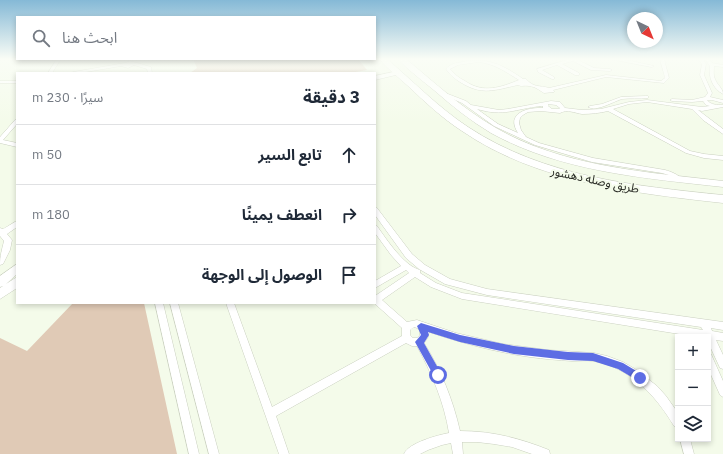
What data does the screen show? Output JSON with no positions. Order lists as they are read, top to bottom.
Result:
{
  "streets": {
    "main road": ["طريق وصله دهشور"]
  },
  "north": "bottom right",
  "page": {
    "search": "ابحث هنا",
    "heading": ["3 دقيقة", "سيرًا · 230 m"],
    "list": [
      ["تابع السير", "50 m"],
      ["انعطف يمينًا", "180 m"],
      "الوصول إلى الوجهة"
    ],
    "map_buttons": ["+", "−"]
  }
}
